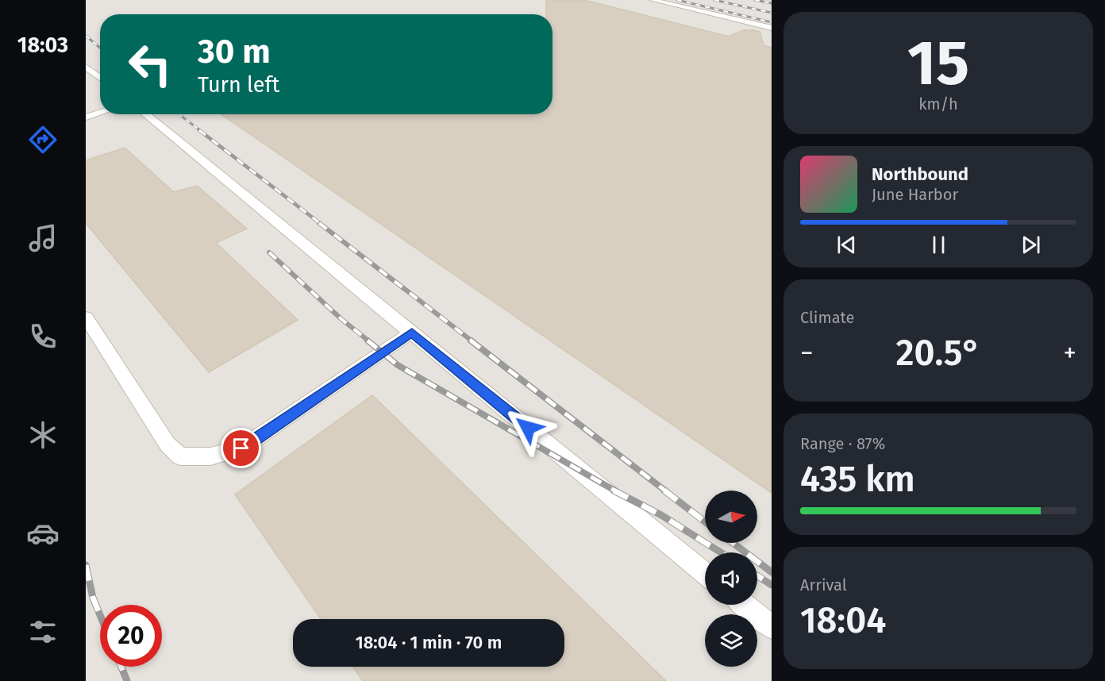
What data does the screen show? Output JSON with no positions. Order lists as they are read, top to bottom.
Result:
{
  "north": "right",
  "page": {
    "tabs": "18:03",
    "tile": [
      ["15", "km/h"],
      "Climate",
      ["Range · 87%", "435 km"],
      ["Arrival", "18:04"]
    ],
    "turn": ["30 m", "Turn left"],
    "song": ["Northbound", "June Harbor"],
    "heat": ["−", "20.5°", "+"],
    "limit": "20",
    "trip": "18:04 · 1 min · 70 m"
  }
}
